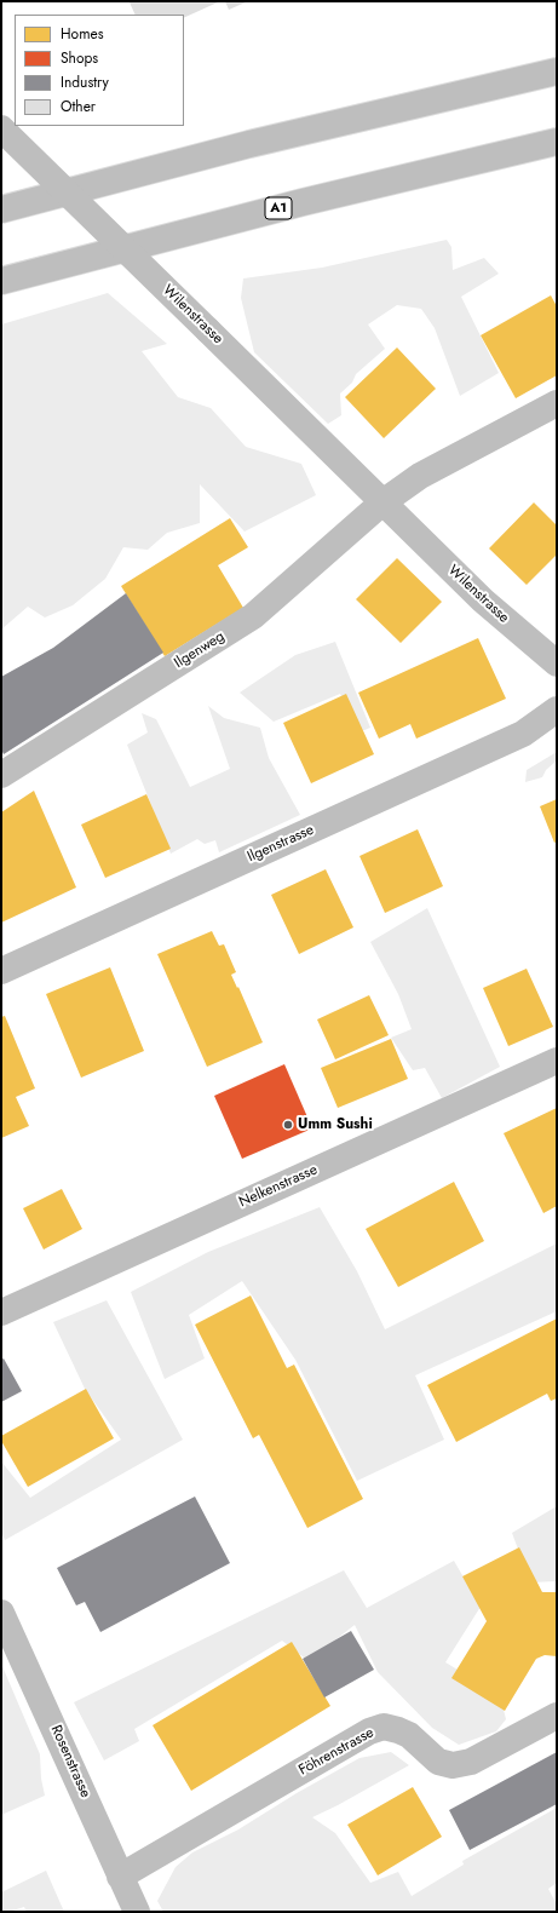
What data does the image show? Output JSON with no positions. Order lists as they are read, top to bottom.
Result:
{
  "streets": {
    "main road": [
      "A1",
      "Wilenstrasse",
      "Ilgenweg",
      "Ilgenstrasse",
      "Nelkenstrasse",
      "Föhrenstrasse",
      "Rosenstrasse"
    ]
  },
  "crossings": [
    ["Wilenstrasse", "Ilgenweg"],
    ["Föhrenstrasse", "Rosenstrasse"]
  ],
  "places": ["Umm Sushi"],
  "legend": [
    "Homes",
    "Shops",
    "Industry",
    "Other"
  ]
}
